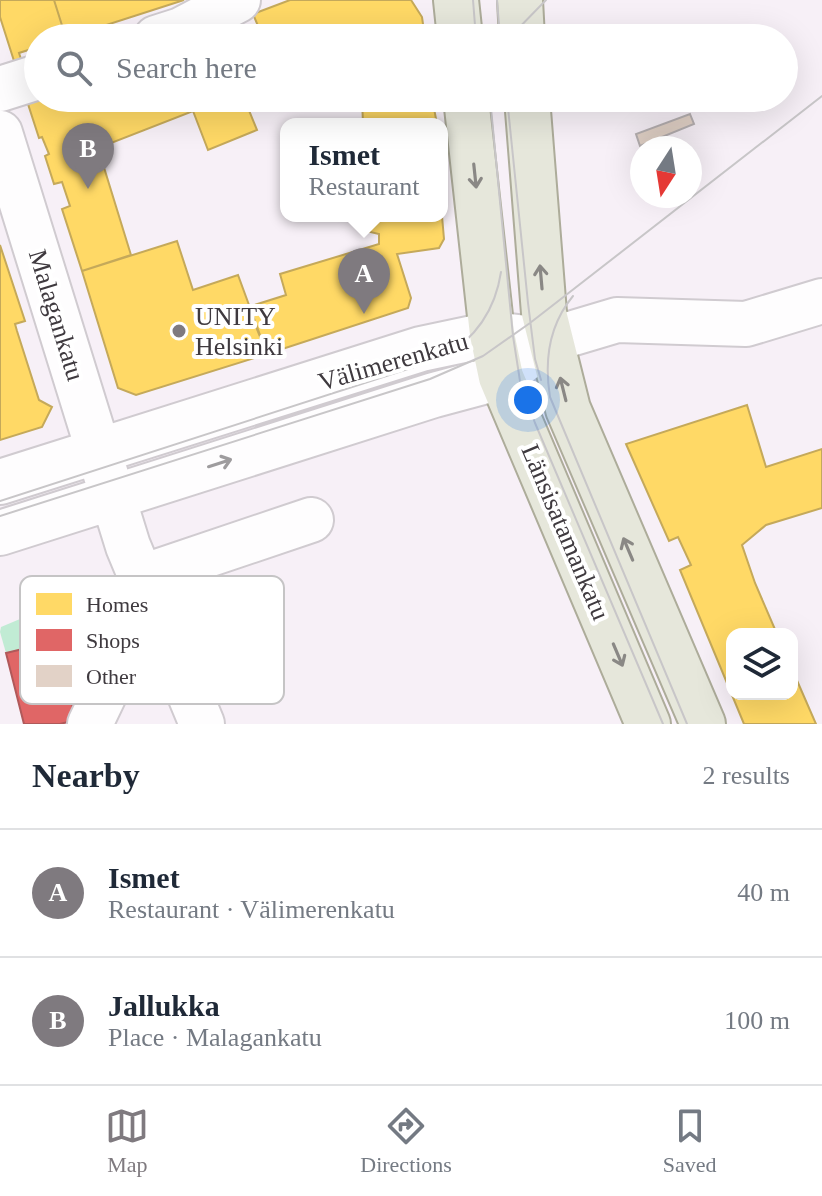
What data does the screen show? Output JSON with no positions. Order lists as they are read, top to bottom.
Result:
{
  "streets": {
    "main road": ["Länsisatamankatu"],
    "street": ["Malagankatu", "Välimerenkatu"]
  },
  "crossings": [
    ["Malagankatu", "Välimerenkatu"],
    ["Välimerenkatu", "Länsisatamankatu"]
  ],
  "places": ["UNITY Helsinki"],
  "legend": ["Homes", "Shops", "Other"],
  "north": "bottom",
  "page": {
    "search": "Search here",
    "popup": ["Ismet", "Restaurant"],
    "pins": ["B", "A"],
    "heading": ["Nearby", "2 results"],
    "list": [
      {
        "mark": "A",
        "name": "Ismet",
        "note": "Restaurant · Välimerenkatu",
        "value": "40 m"
      },
      {
        "mark": "B",
        "name": "Jallukka",
        "note": "Place · Malagankatu",
        "value": "100 m"
      }
    ],
    "nav": ["Map", "Directions", "Saved"]
  }
}
